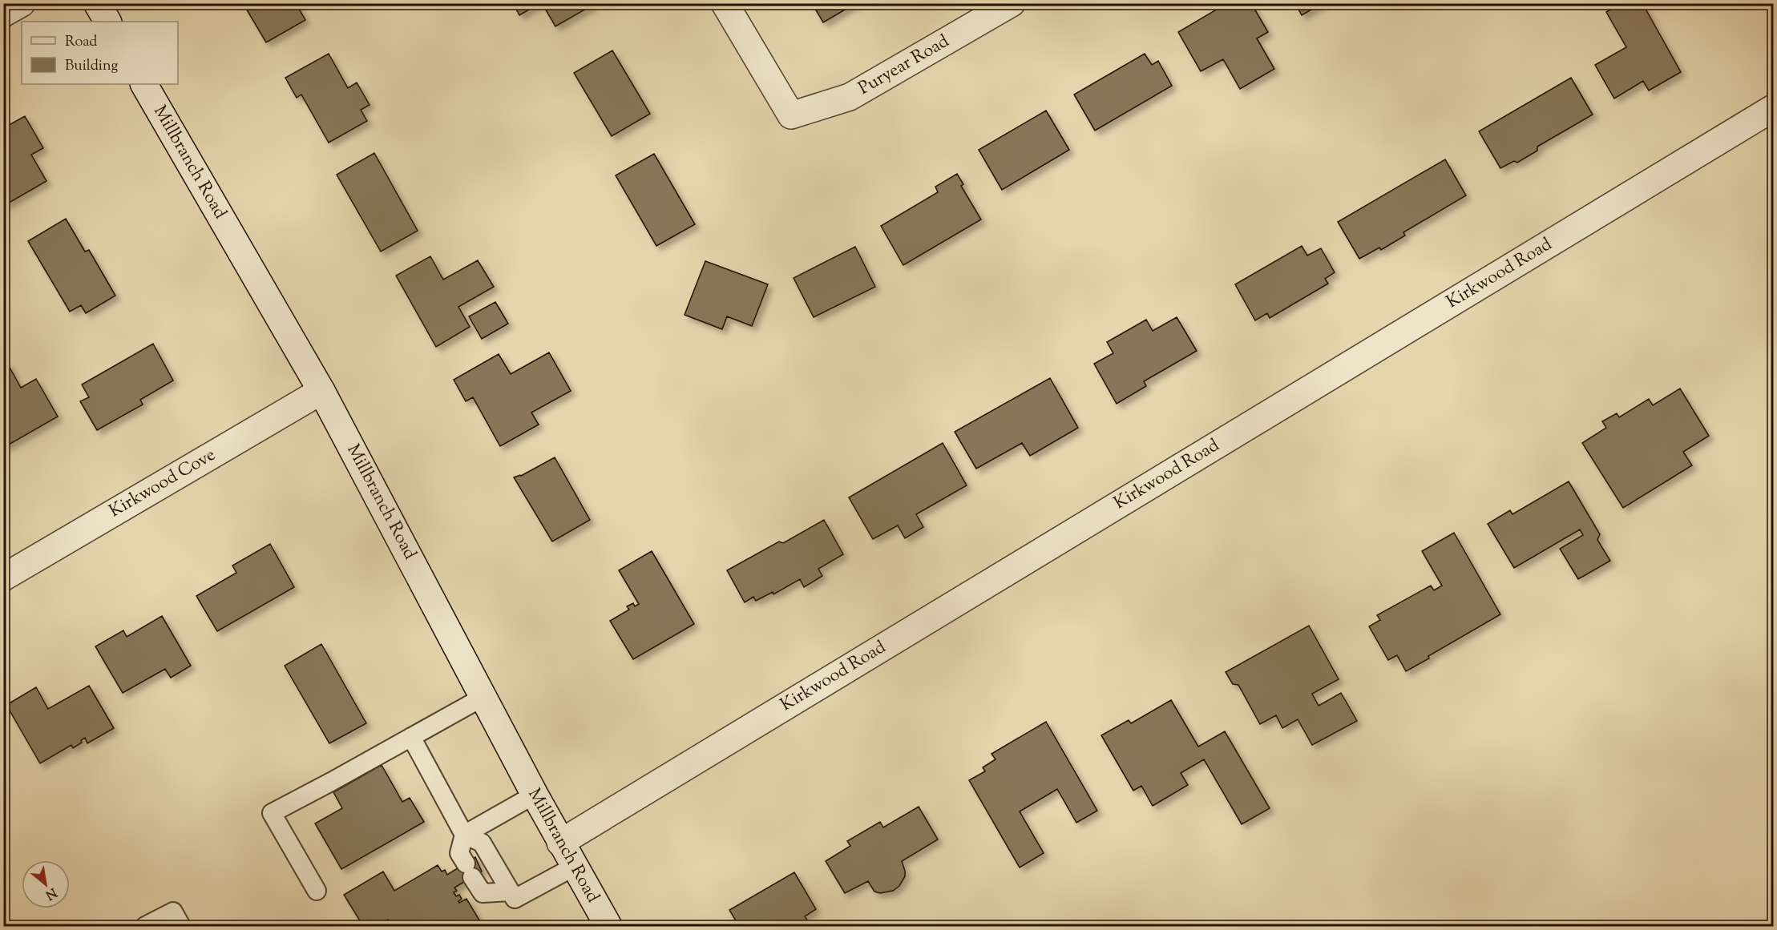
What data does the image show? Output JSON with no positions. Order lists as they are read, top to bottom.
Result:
{
  "streets": {
    "street": [
      "Puryear Road",
      "Millbranch Road",
      "Kirkwood Road",
      "Kirkwood Cove"
    ]
  },
  "crossings": [
    ["Millbranch Road", "Kirkwood Road"],
    ["Millbranch Road", "Kirkwood Cove"]
  ],
  "legend": ["Road", "Building"],
  "north": "bottom right"
}
